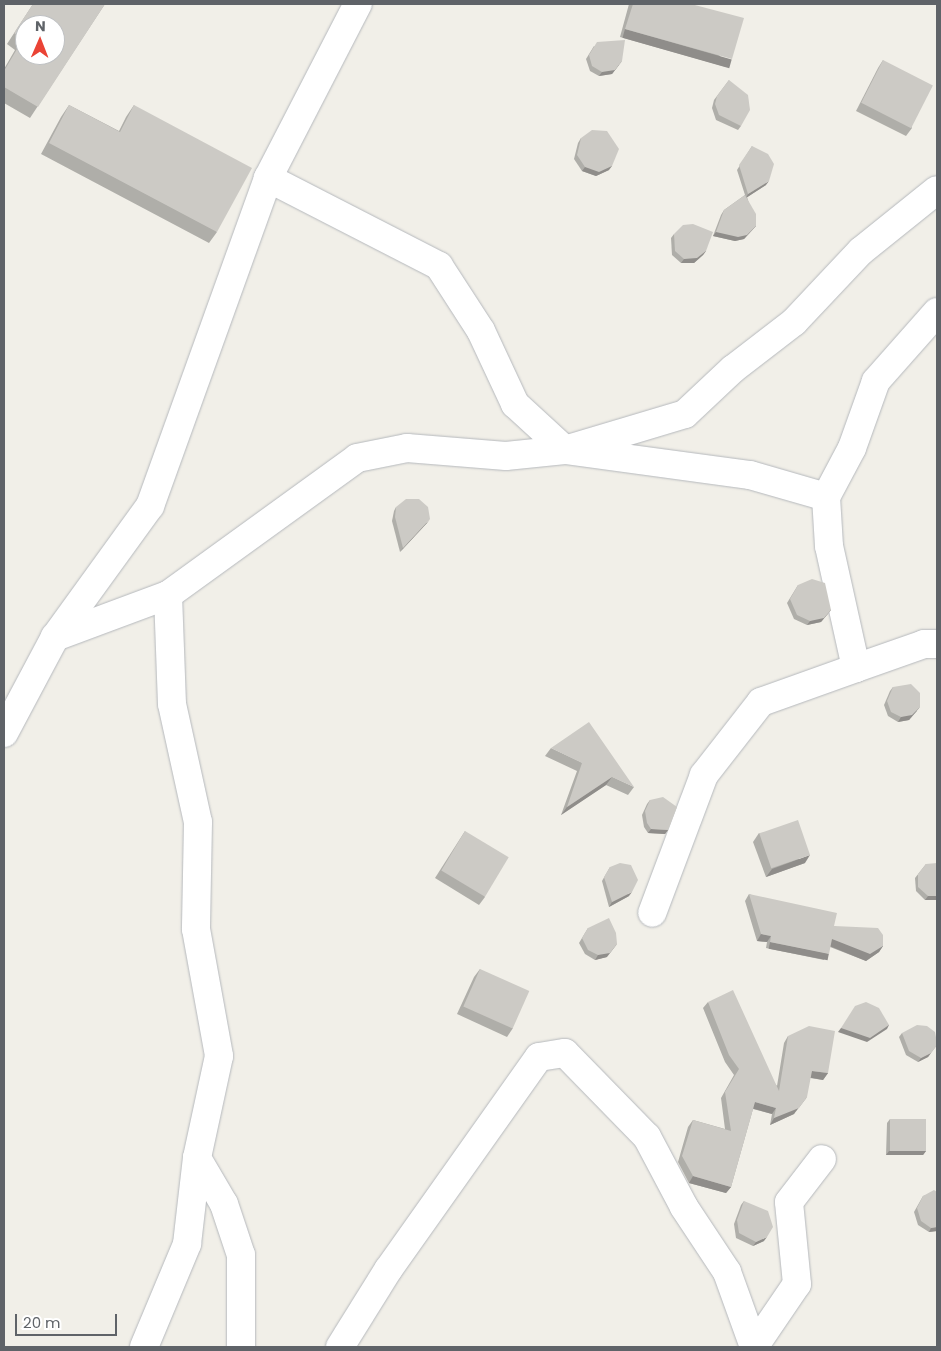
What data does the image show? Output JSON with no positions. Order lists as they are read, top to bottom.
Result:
{
  "scale_bar": "20 m",
  "north": "top"
}
